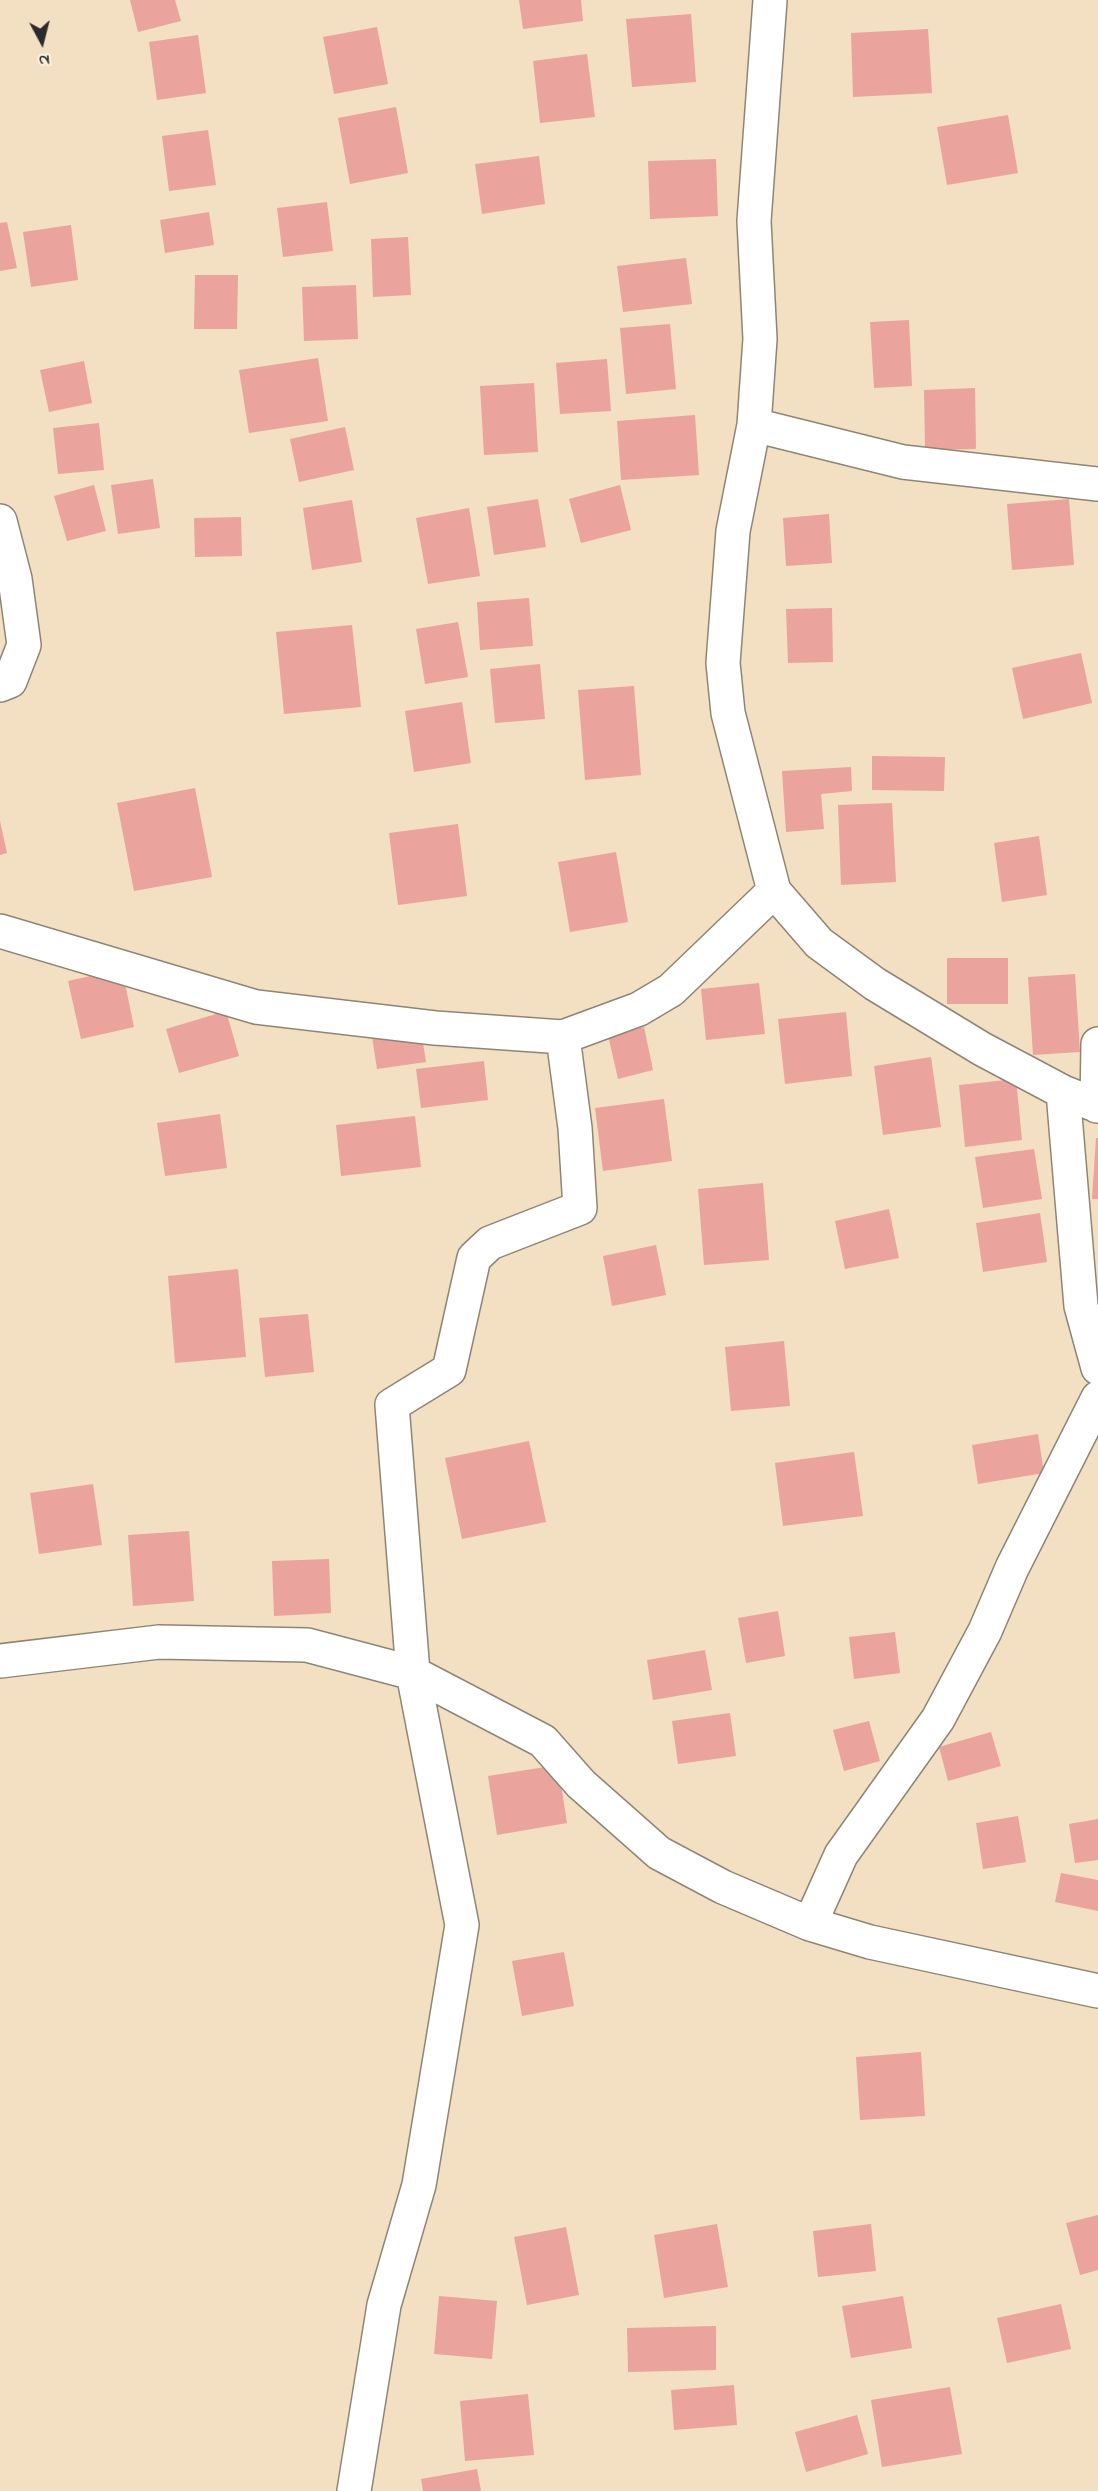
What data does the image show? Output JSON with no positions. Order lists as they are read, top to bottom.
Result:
{
  "north": "bottom"
}
